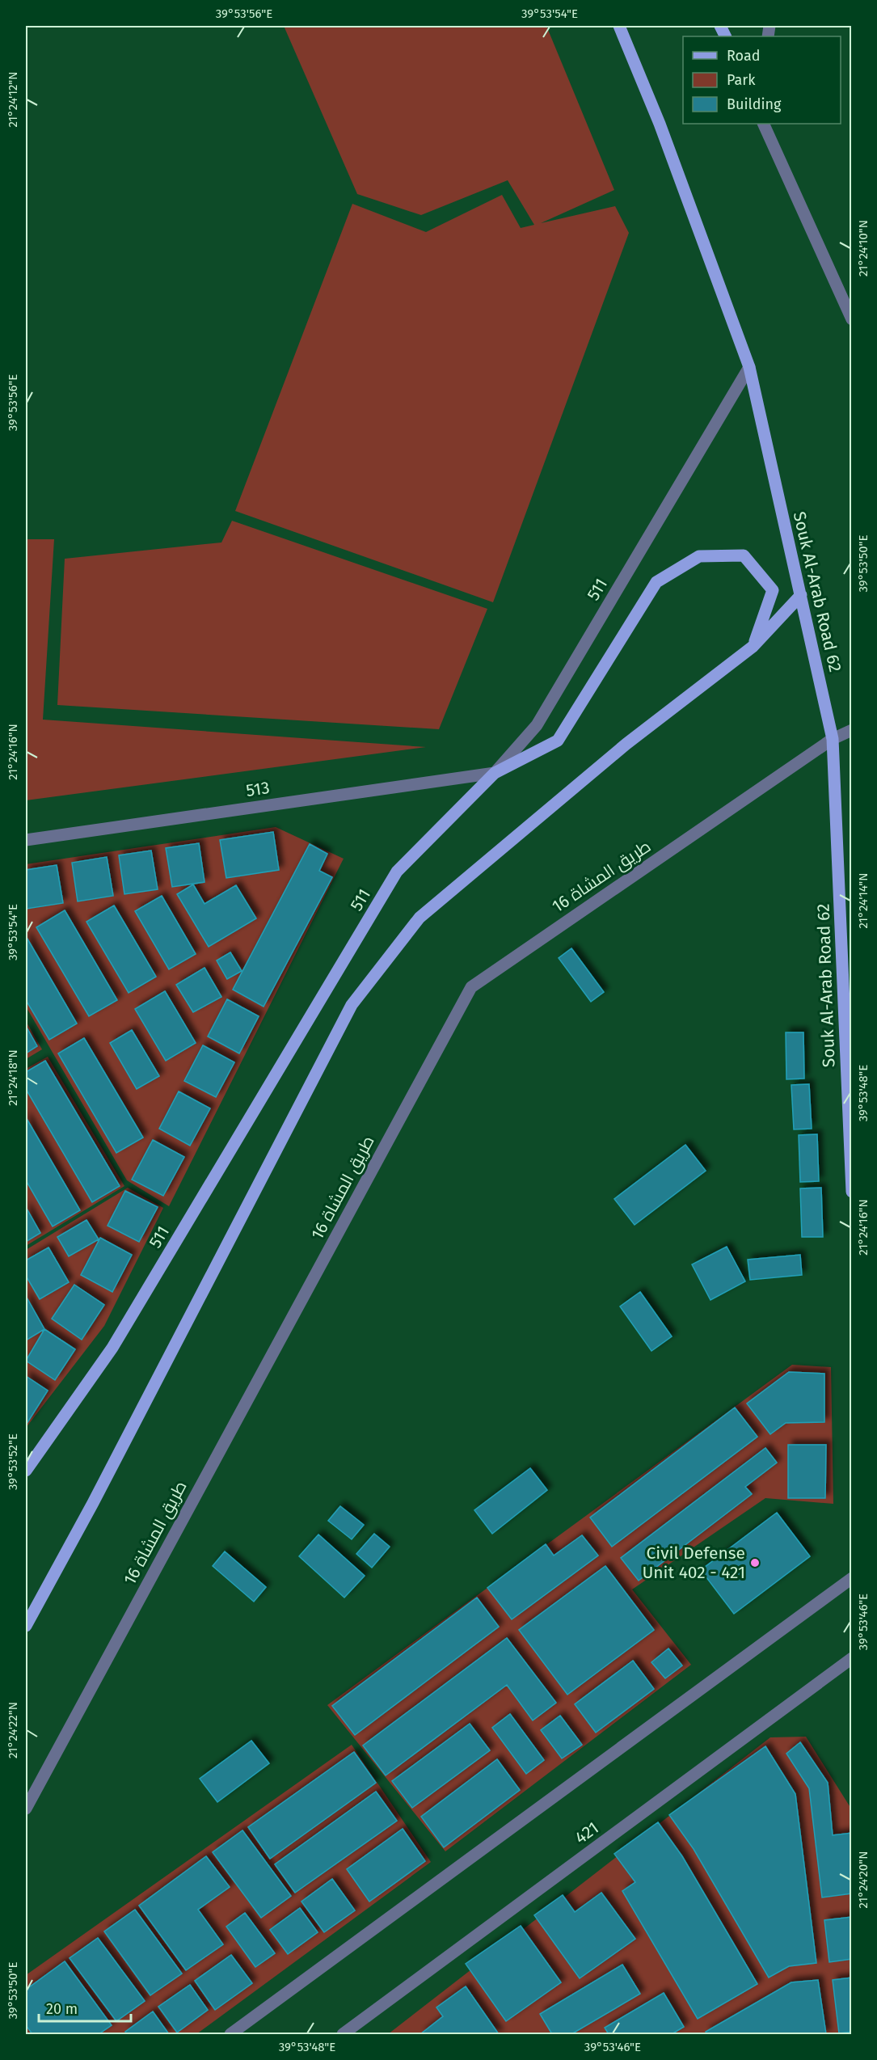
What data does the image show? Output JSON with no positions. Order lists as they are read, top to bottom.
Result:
{
  "streets": {
    "main road": ["511", "Souk Al-Arab Road 62"],
    "street": ["513", "طريق المشاة 16", "421"]
  },
  "crossings": [
    ["511", "Souk Al-Arab Road 62"],
    ["511", "513"],
    ["Souk Al-Arab Road 62", "طريق المشاة 16"]
  ],
  "places": ["Civil Defense Unit 402 - 421"],
  "legend": ["Road", "Park", "Building"],
  "scale_bar": "20 m",
  "coordinates": [
    "39°53'56\"E",
    "39°53'54\"E",
    "21°24'12\"N",
    "21°24'10\"N",
    "39°53'50\"E",
    "21°24'16\"N",
    "21°24'14\"N",
    "21°24'18\"N",
    "39°53'48\"E",
    "39°53'52\"E",
    "39°53'46\"E",
    "21°24'22\"N",
    "21°24'20\"N"
  ]
}
